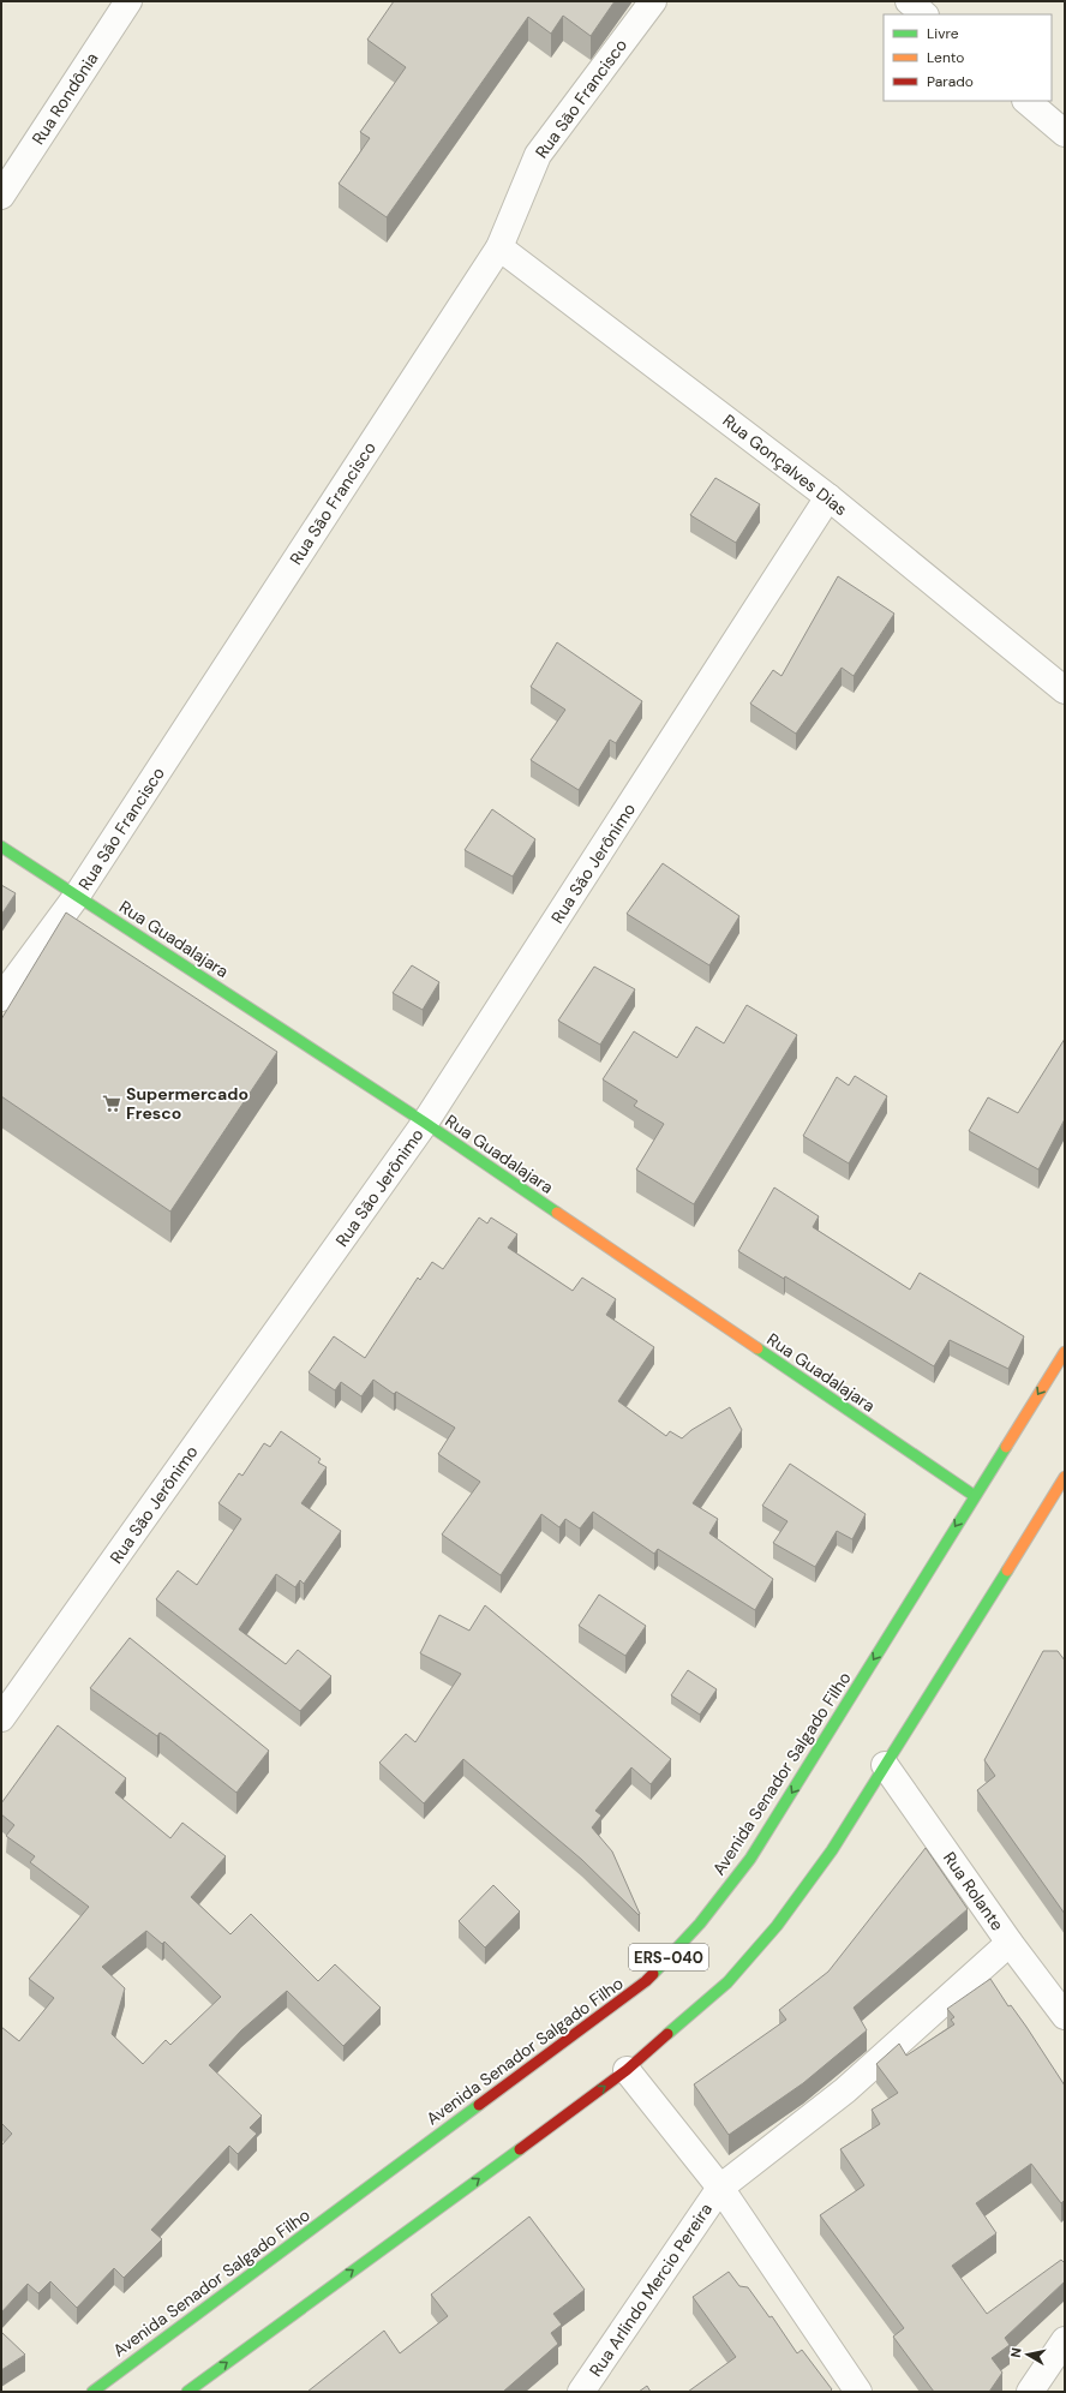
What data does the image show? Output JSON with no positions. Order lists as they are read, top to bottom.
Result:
{
  "streets": {
    "main road": ["Rua Guadalajara", "Avenida Senador Salgado Filho", "ERS-040"],
    "street": [
      "Rua Rondônia",
      "Rua São Francisco",
      "Rua Gonçalves Dias",
      "Rua São Jerônimo",
      "Rua Rolante",
      "Rua Arlindo Mercio Pereira"
    ]
  },
  "crossings": [
    ["Rua São Francisco", "Rua Gonçalves Dias"],
    ["Rua São Francisco", "Rua Guadalajara"],
    ["Rua Gonçalves Dias", "Rua São Jerônimo"],
    ["Rua São Jerônimo", "Rua Guadalajara"],
    ["Rua Guadalajara", "Avenida Senador Salgado Filho"],
    ["Rua Rolante", "ERS-040"],
    ["Rua Rolante", "Rua Arlindo Mercio Pereira"]
  ],
  "places": {
    "supermarket": ["Supermercado Fresco"]
  },
  "legend": ["Livre", "Lento", "Parado"],
  "north": "left"
}
